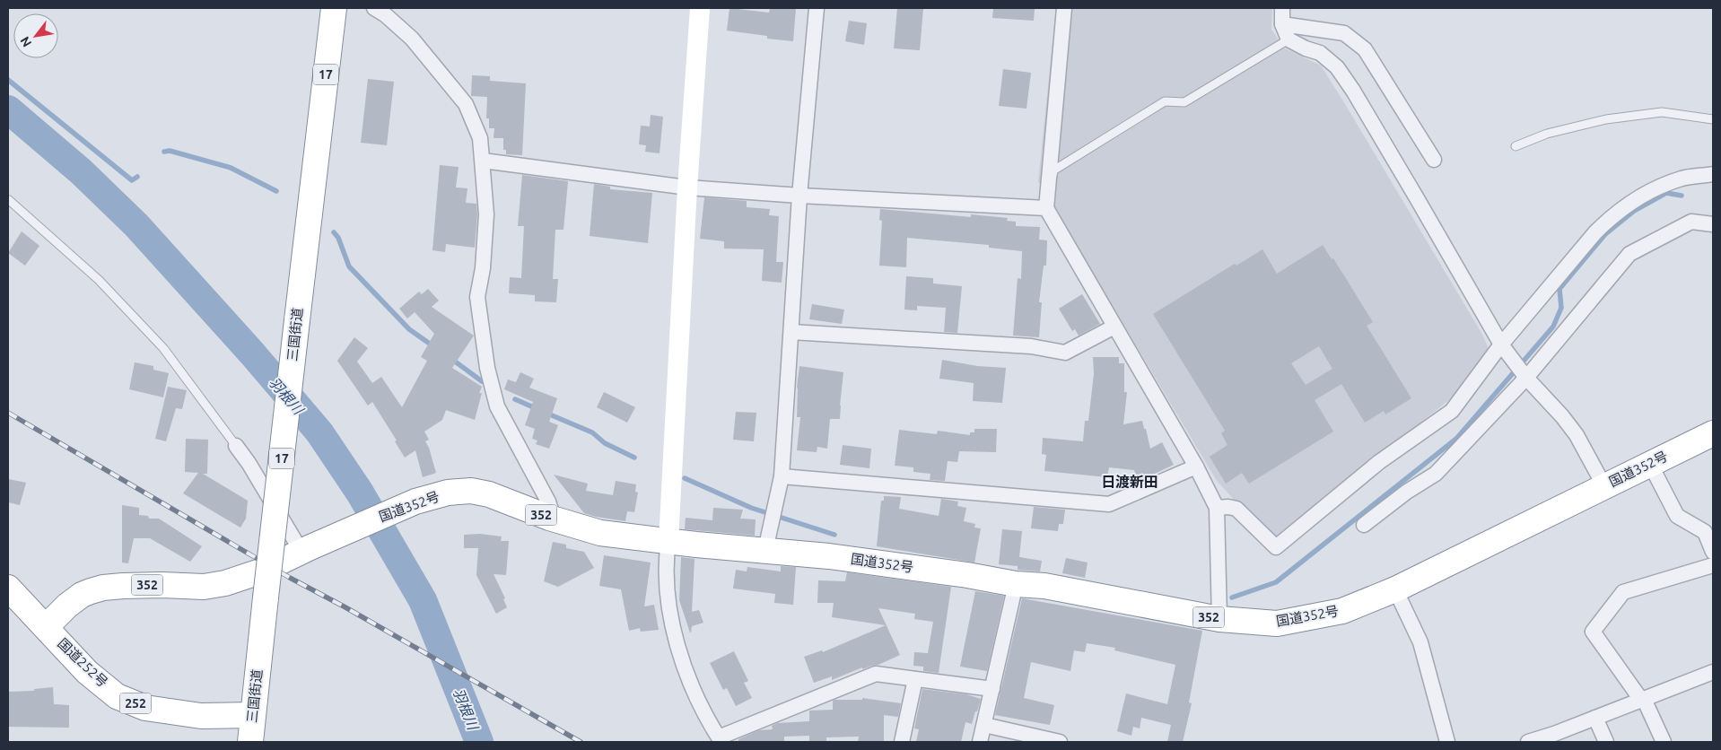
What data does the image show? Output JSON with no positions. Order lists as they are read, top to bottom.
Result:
{
  "streets": {
    "highway": [
      "17",
      "三国街道",
      "国道352号",
      "352",
      "国道252号",
      "252"
    ]
  },
  "crossings": [
    ["三国街道", "国道252号"],
    ["国道352号", "国道252号"]
  ],
  "districts": ["日渡新田"],
  "water": ["羽根川"],
  "north": "bottom left"
}
